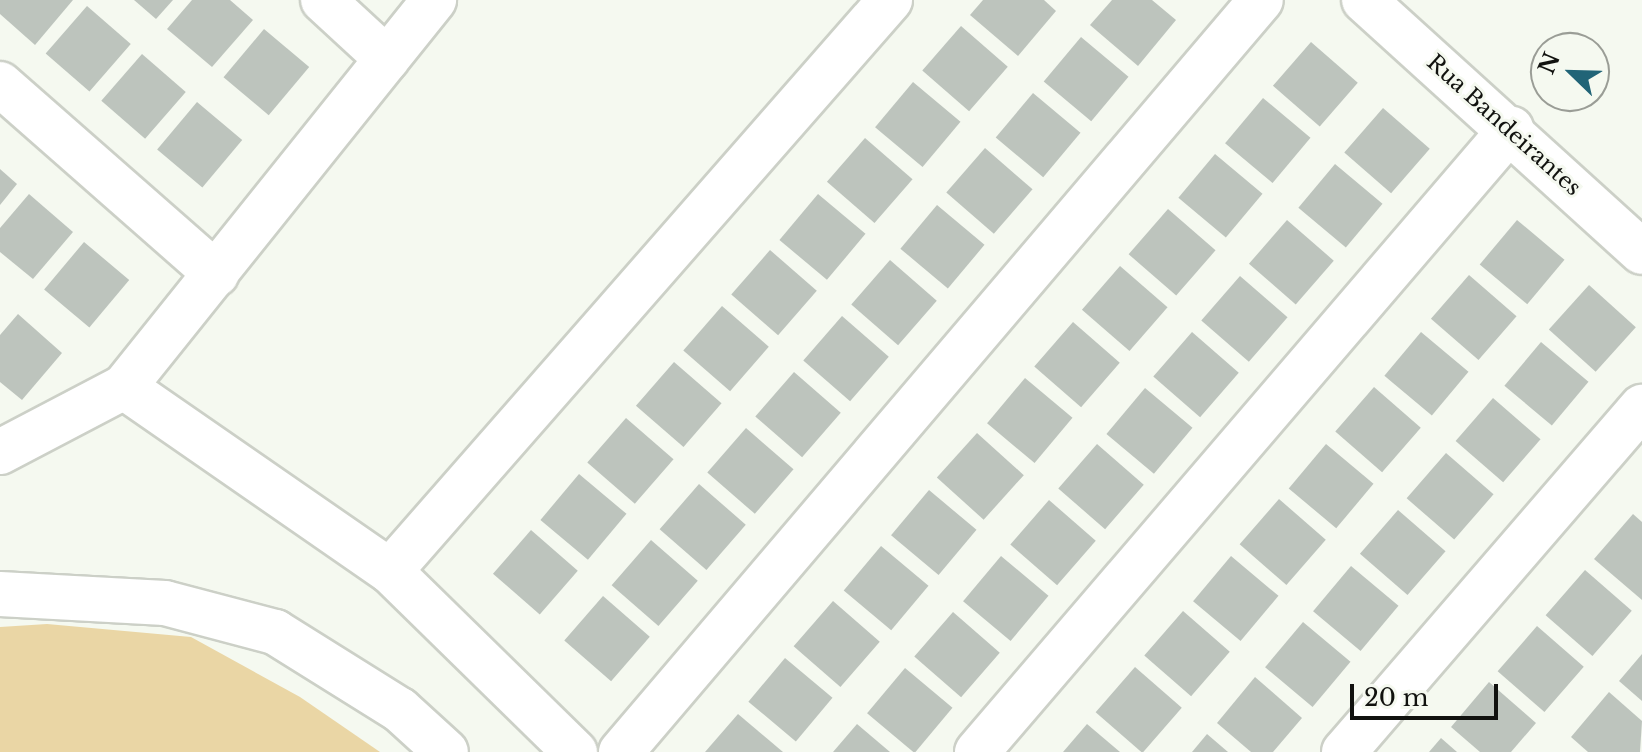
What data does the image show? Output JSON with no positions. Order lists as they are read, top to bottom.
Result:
{
  "streets": {
    "street": ["Rua Bandeirantes"]
  },
  "scale_bar": "20 m",
  "north": "top left"
}
